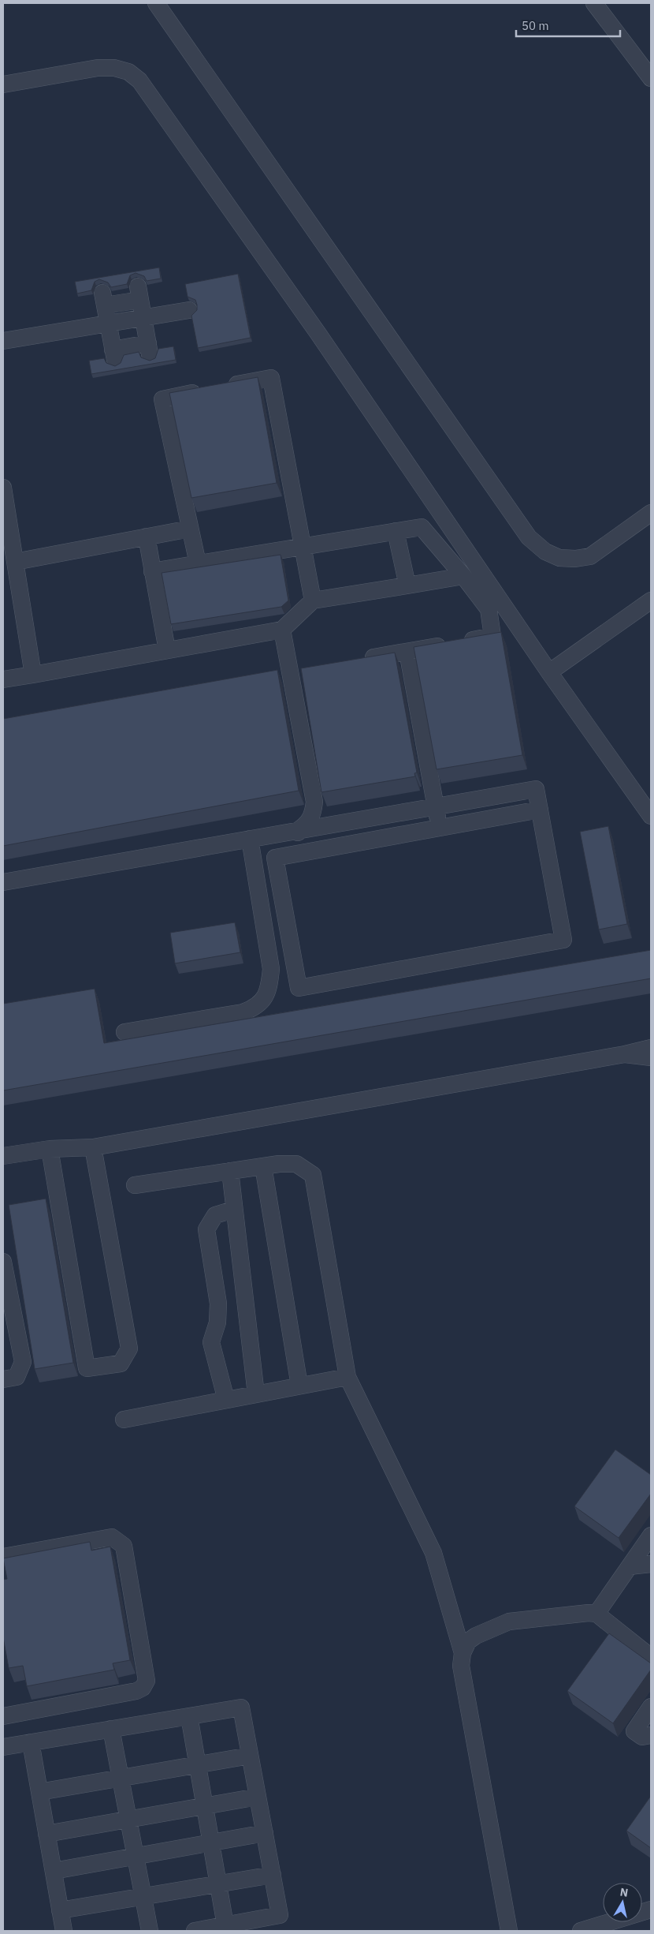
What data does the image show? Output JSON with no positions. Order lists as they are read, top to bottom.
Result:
{
  "scale_bar": "50 m",
  "north": "top"
}
